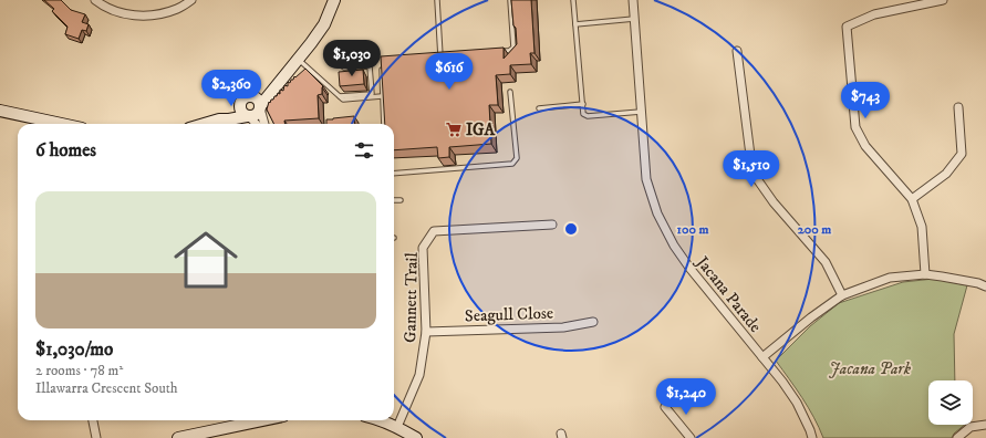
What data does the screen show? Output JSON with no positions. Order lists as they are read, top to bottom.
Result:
{
  "streets": {
    "street": ["Jacana Parade", "Gannett Trail", "Seagull Close"]
  },
  "crossings": [
    ["Gannett Trail", "Seagull Close"]
  ],
  "parks": ["Jacana Park"],
  "places": {
    "supermarket": ["IGA"]
  },
  "page": {
    "price": [
      "$1,030",
      "$616",
      "$2,360",
      "$743",
      "$1,510",
      "$1,240"
    ],
    "heading": "6 homes",
    "list": [
      {
        "name": "$1,030/mo",
        "note": "2 rooms · 78 m² · Illawarra Crescent South"
      }
    ]
  },
  "rings": ["100 m", "200 m"]
}
